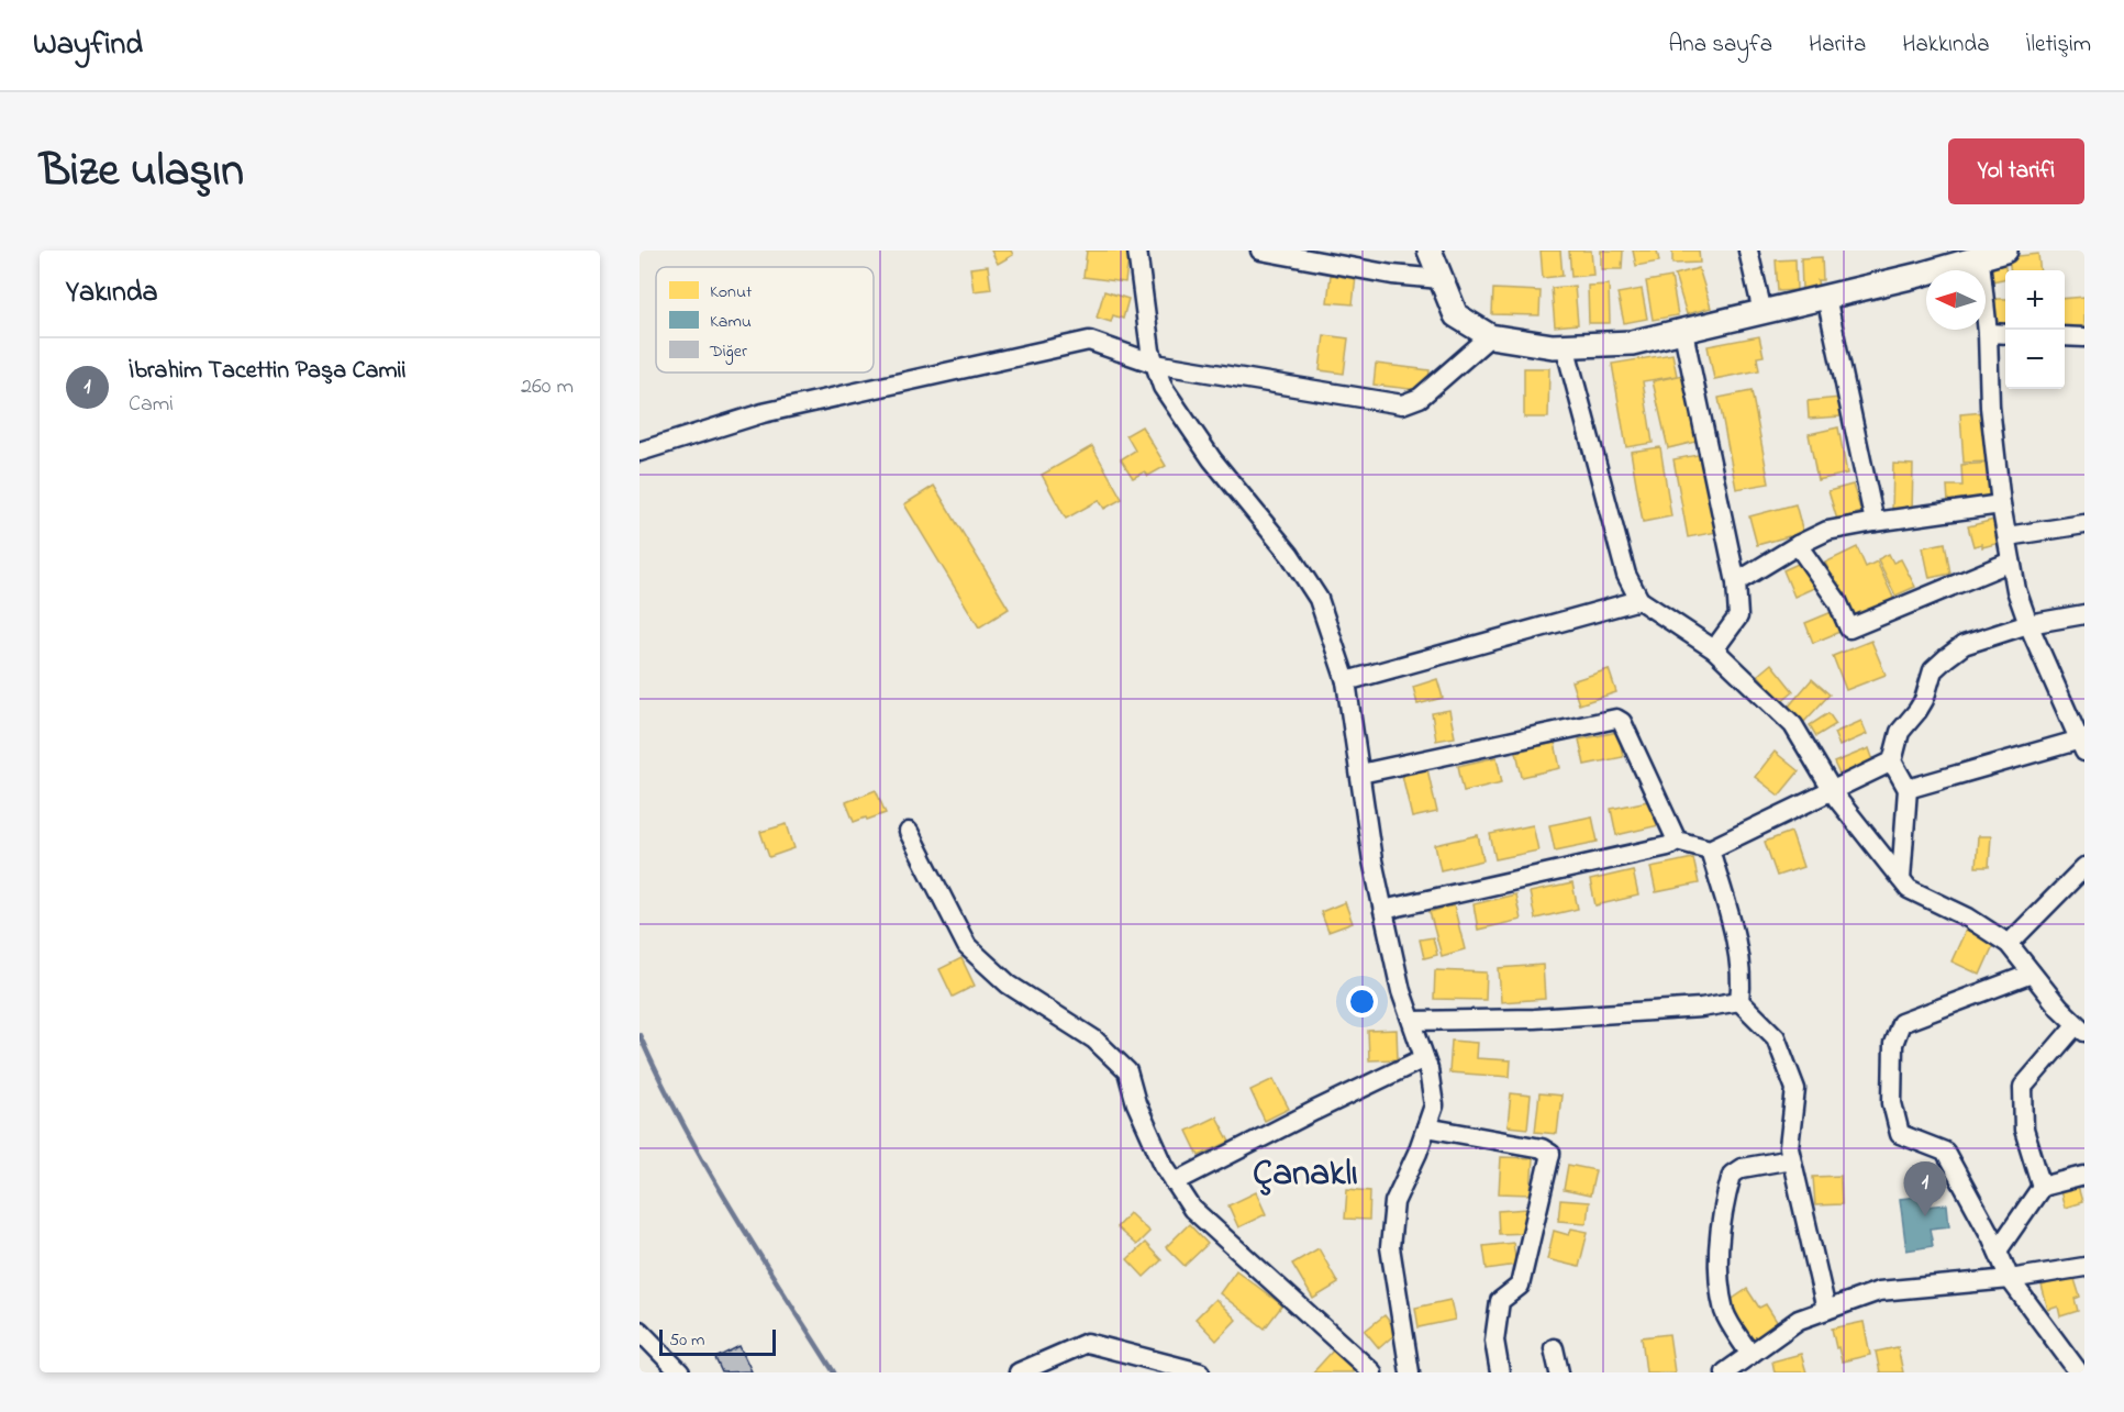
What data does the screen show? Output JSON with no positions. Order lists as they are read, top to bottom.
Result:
{
  "districts": ["Çanaklı"],
  "legend": ["Konut", "Kamu", "Diğer"],
  "scale_bar": "50 m",
  "north": "left",
  "page": {
    "header": "Wayfind",
    "nav": [
      "Ana sayfa",
      "Harita",
      "Hakkında",
      "İletişim"
    ],
    "title": "Bize ulaşın",
    "buttons": "Yol tarifi",
    "heading": "Yakında",
    "map_buttons": ["+", "−"],
    "list": [
      {
        "mark": "1",
        "name": "İbrahim Tacettin Paşa Camii",
        "note": "Cami",
        "value": "260 m"
      }
    ],
    "pins": "1",
    "scale": "50 m"
  }
}
